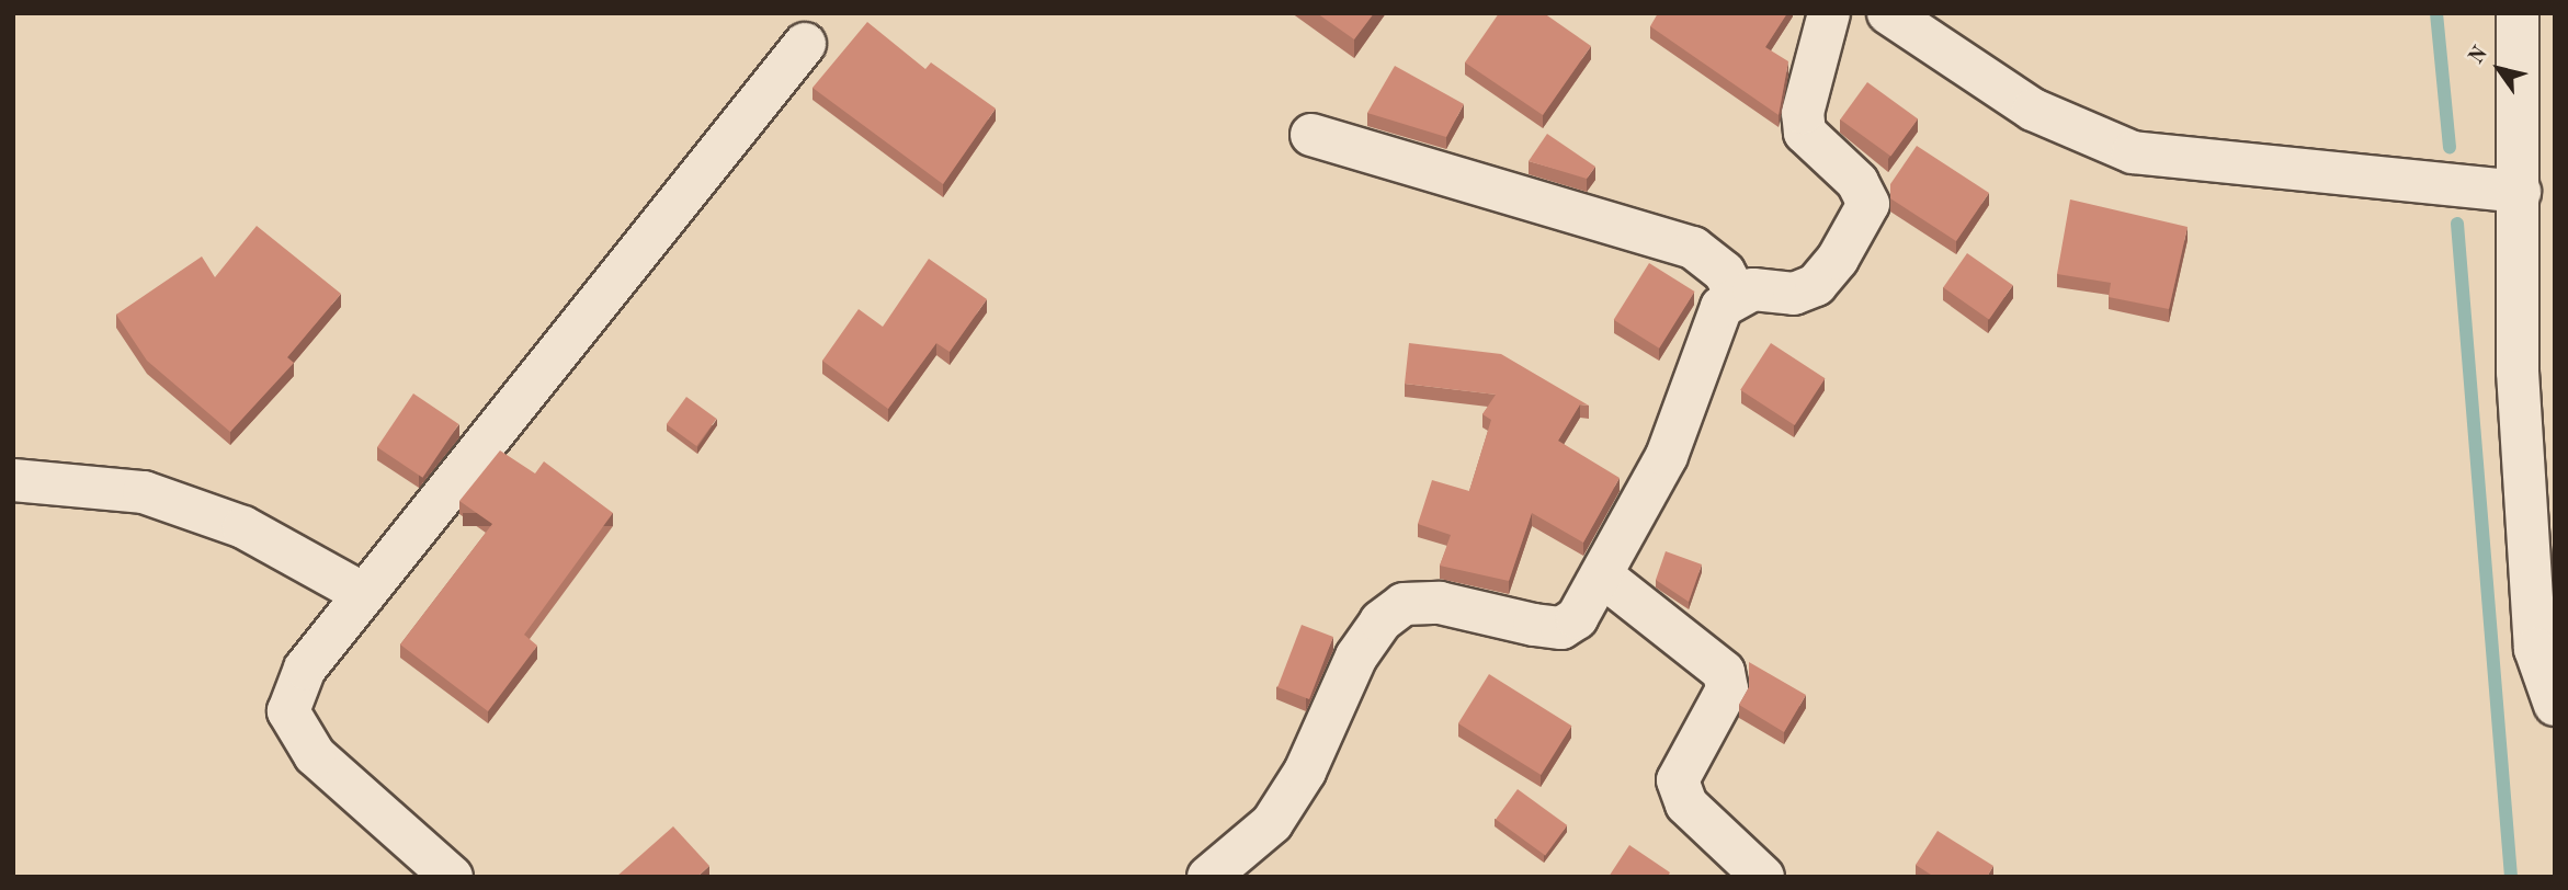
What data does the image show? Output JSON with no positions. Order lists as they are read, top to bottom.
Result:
{
  "north": "top left"
}
